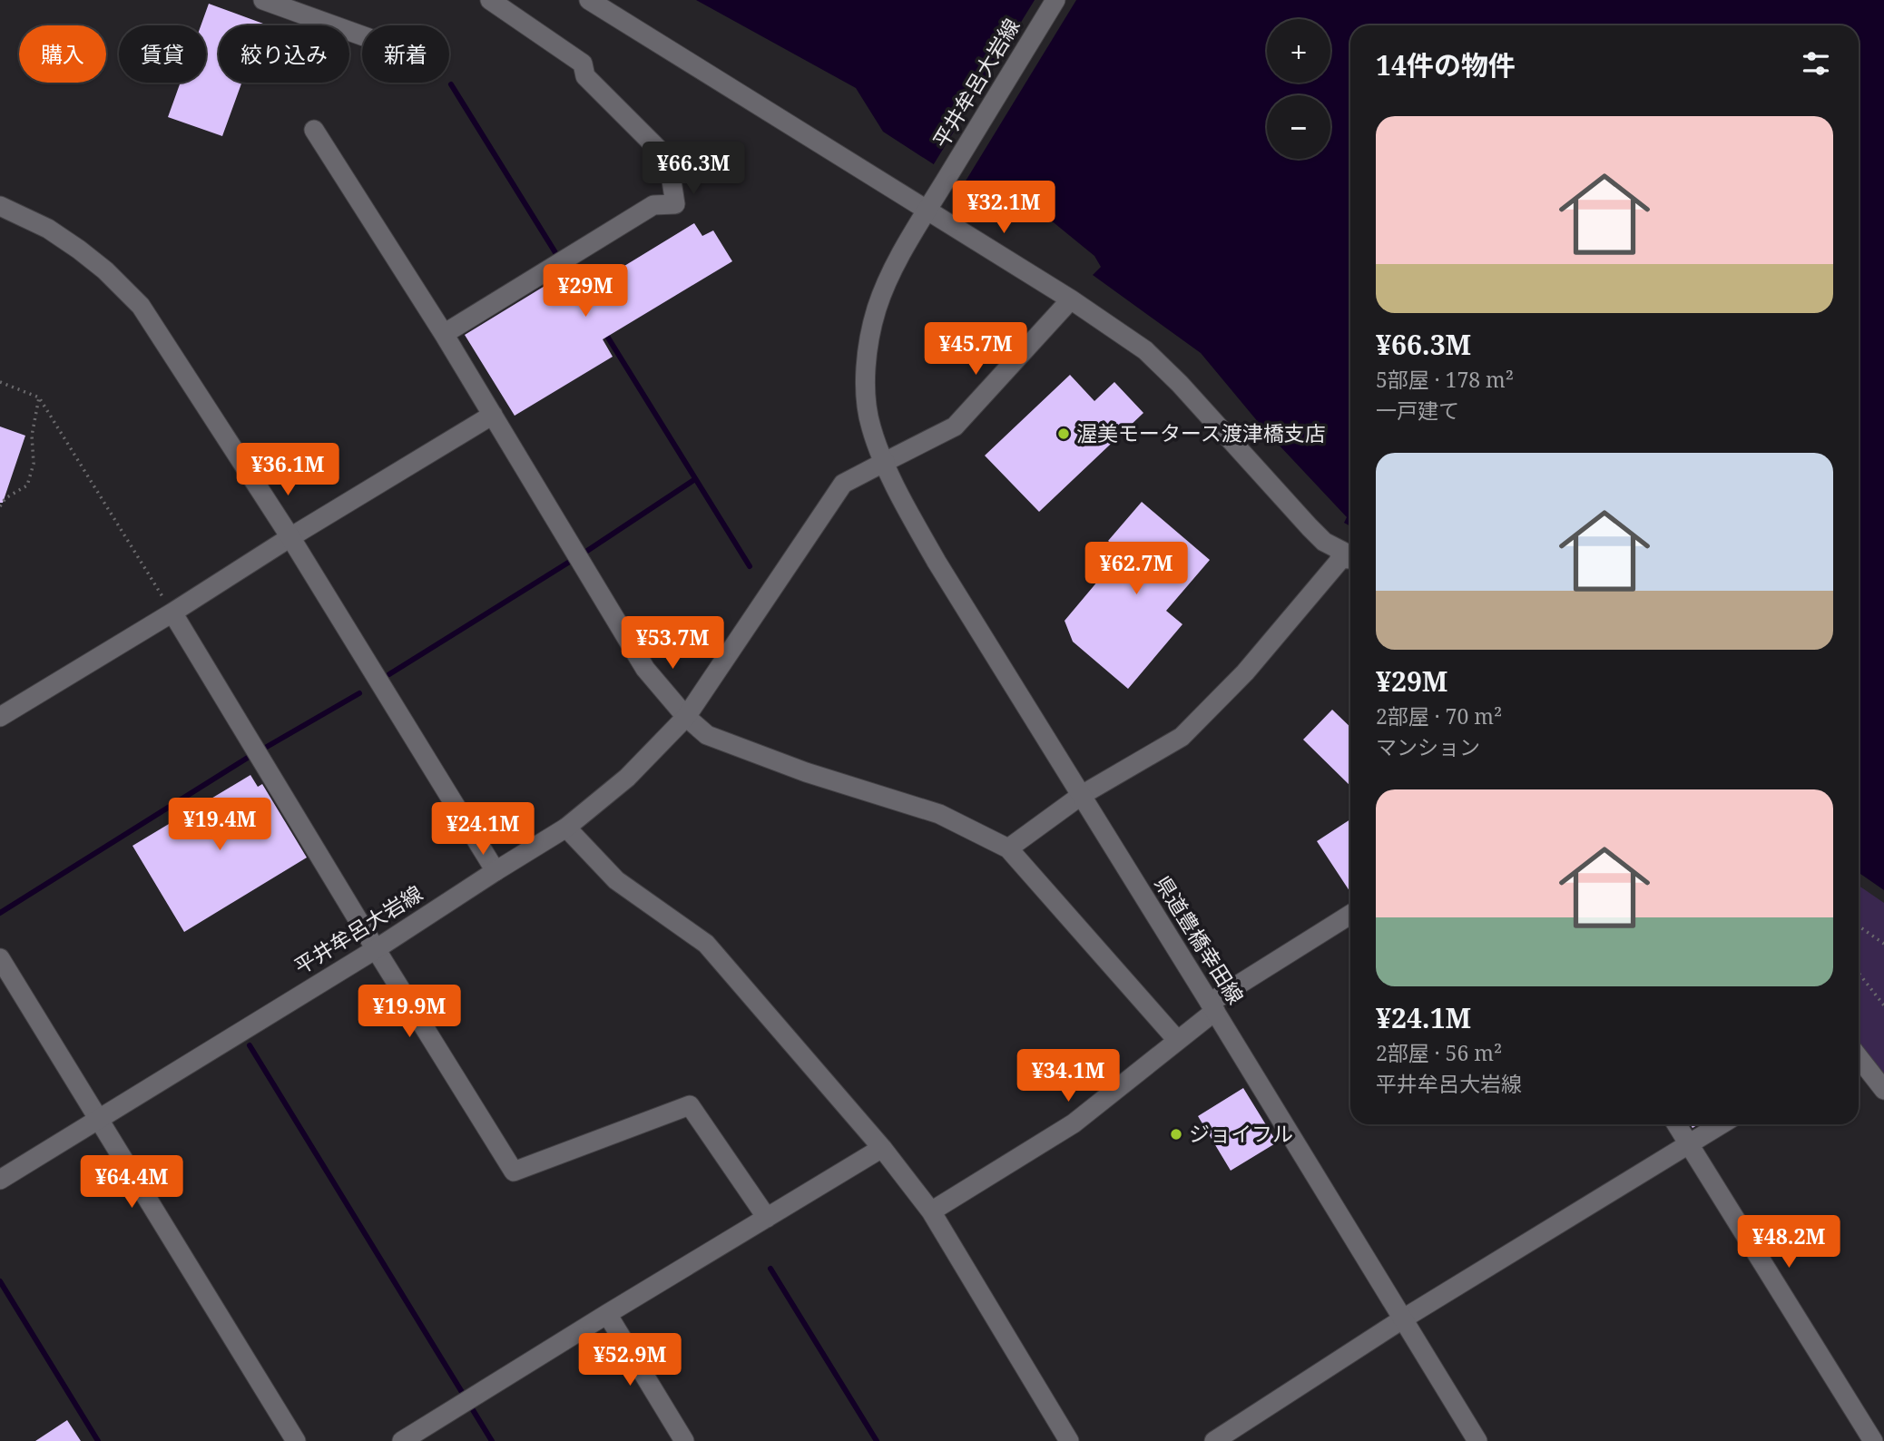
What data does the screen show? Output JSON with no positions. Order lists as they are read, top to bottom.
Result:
{
  "streets": {
    "street": ["平井牟呂大岩線", "県道豊橋幸田線"]
  },
  "crossings": [
    ["平井牟呂大岩線", "県道豊橋幸田線"]
  ],
  "places": ["渥美モータース渡津橋支店", "ジョイフル"],
  "page": {
    "map_buttons": ["+", "−"],
    "chip": [
      "購入",
      "賃貸",
      "絞り込み",
      "新着"
    ],
    "heading": "14件の物件",
    "list": [
      {
        "name": "¥66.3M",
        "note": "5部屋 · 178 m² · 一戸建て"
      },
      {
        "name": "¥29M",
        "note": "2部屋 · 70 m² · マンション"
      },
      {
        "name": "¥24.1M",
        "note": "2部屋 · 56 m² · 平井牟呂大岩線"
      }
    ],
    "price": [
      "¥66.3M",
      "¥32.1M",
      "¥29M",
      "¥45.7M",
      "¥36.1M",
      "¥62.7M",
      "¥53.7M",
      "¥19.4M",
      "¥24.1M",
      "¥19.9M",
      "¥34.1M",
      "¥64.4M",
      "¥48.2M",
      "¥52.9M"
    ]
  }
}
